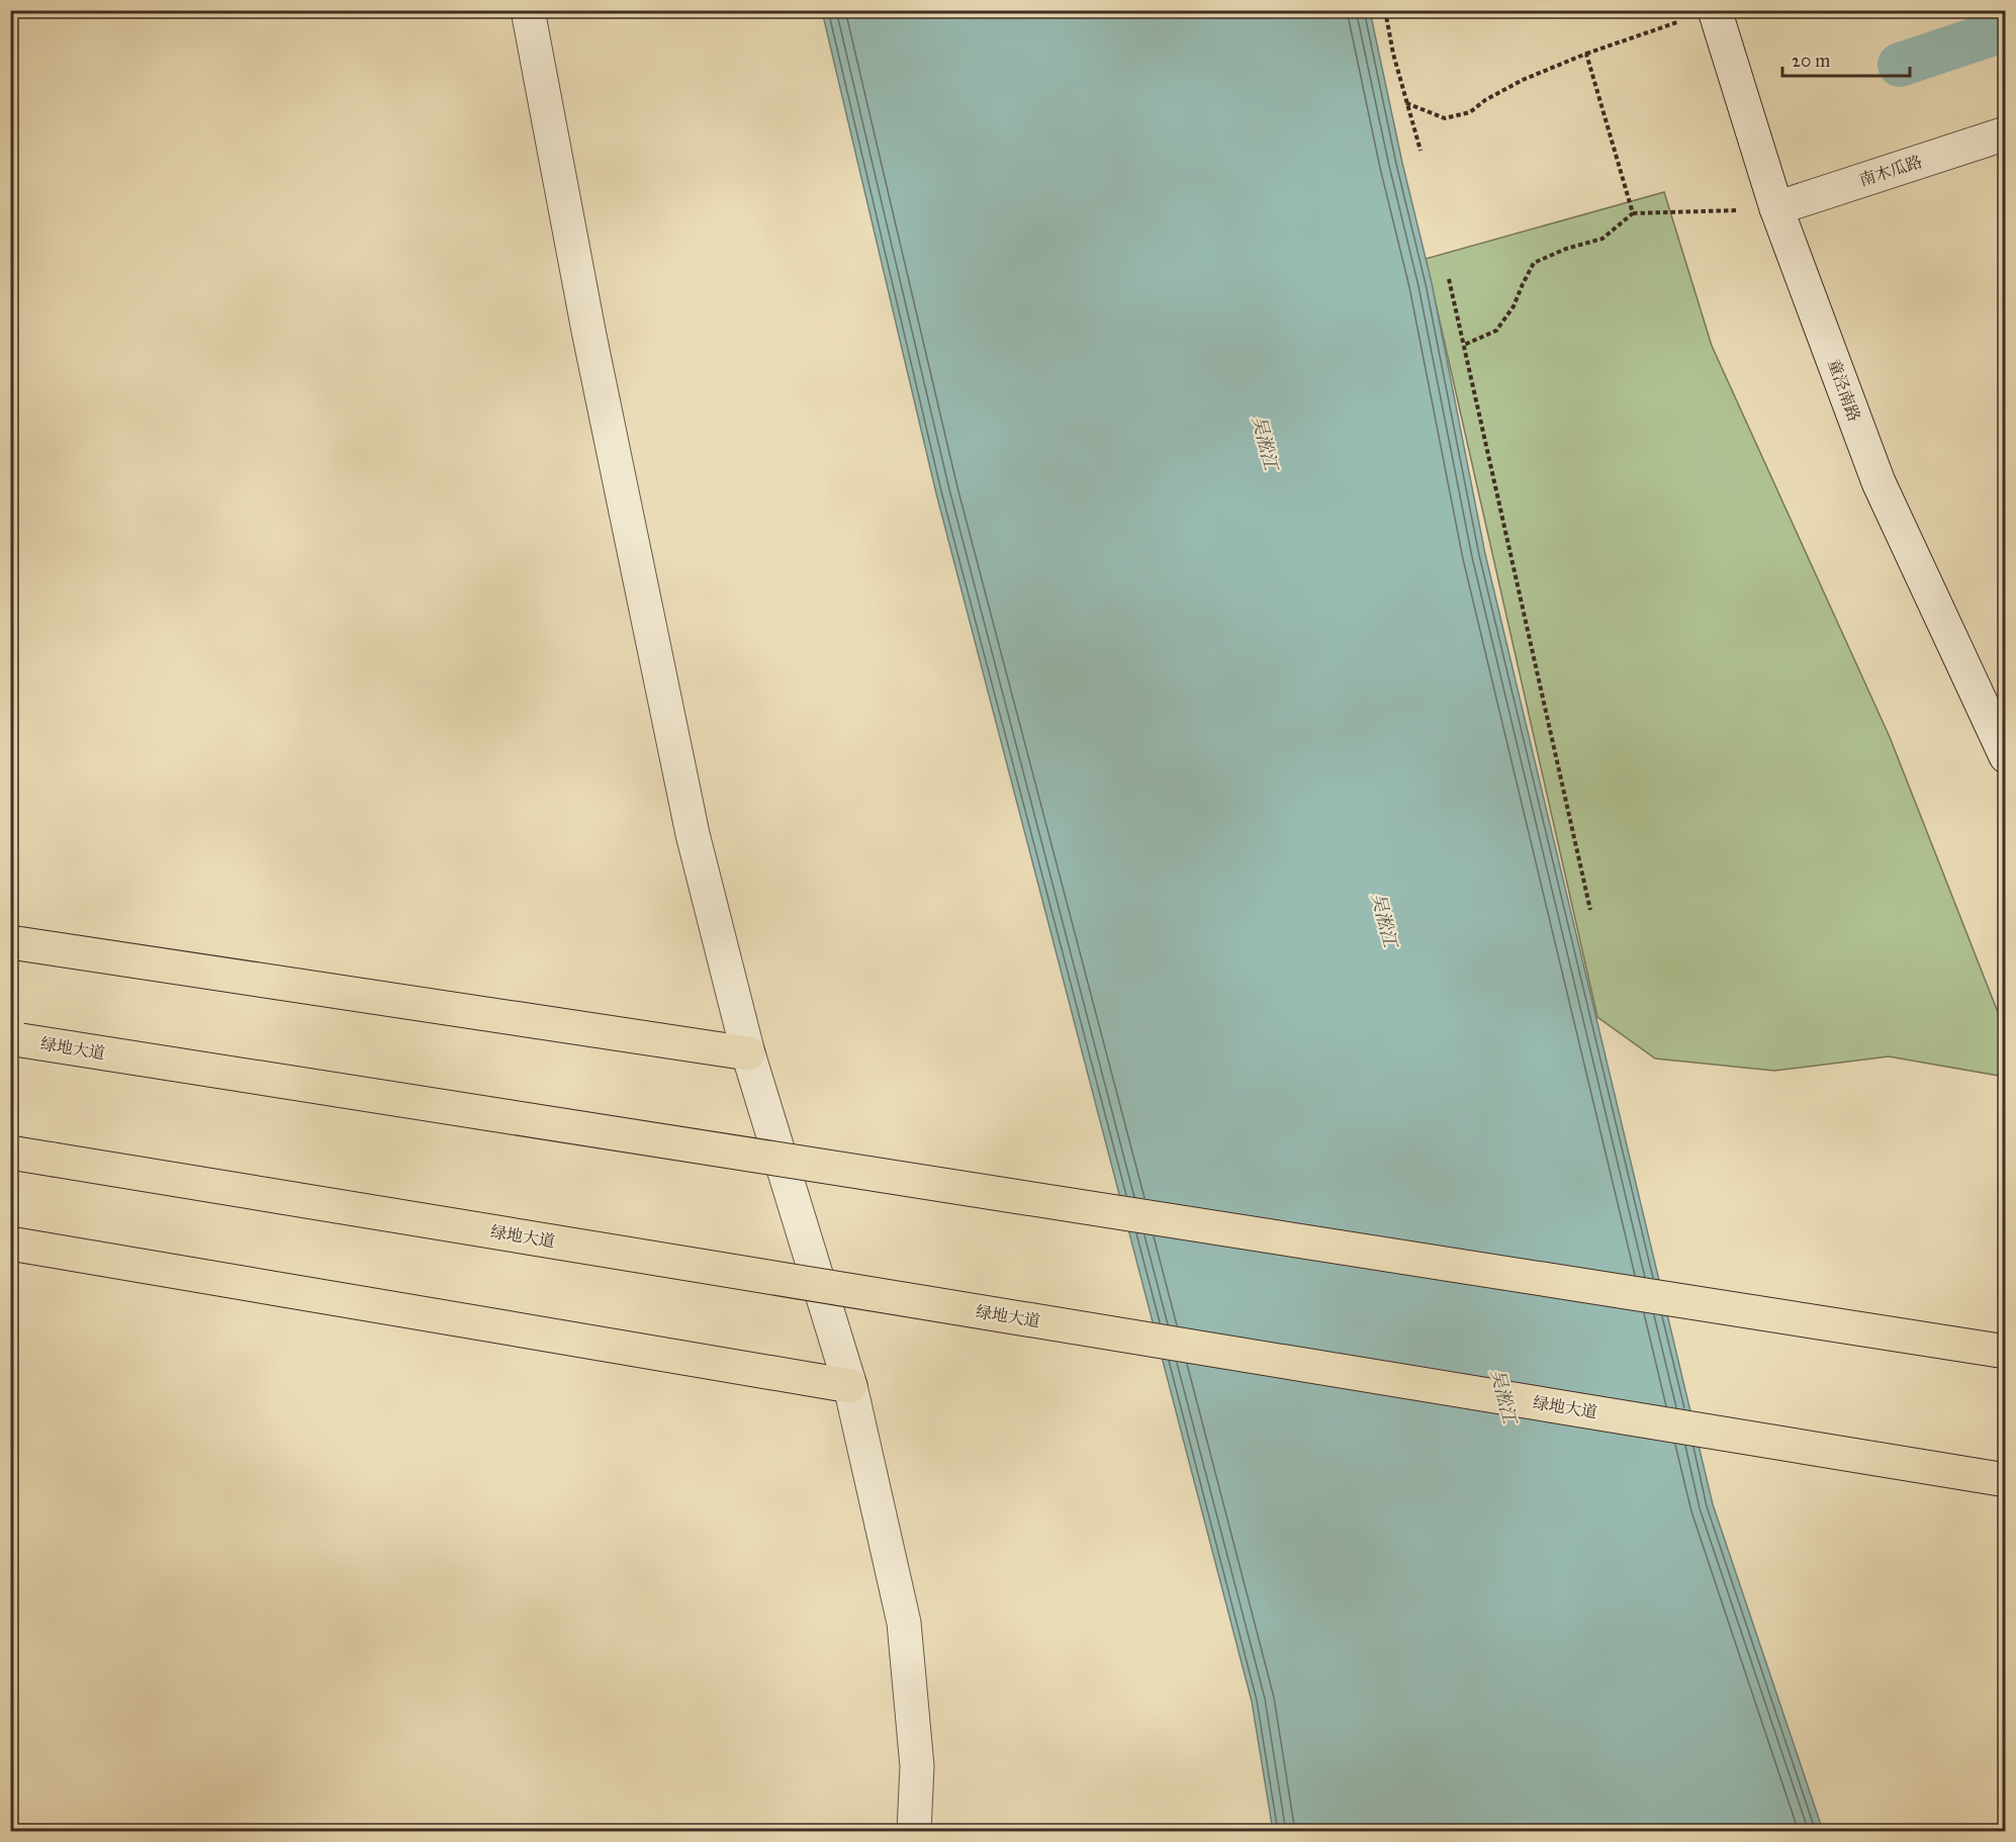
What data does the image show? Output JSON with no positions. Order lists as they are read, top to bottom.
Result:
{
  "streets": {
    "main road": ["绿地大道"],
    "street": ["南木瓜路", "童泾南路"]
  },
  "crossings": [
    ["南木瓜路", "童泾南路"]
  ],
  "water": ["吴淞江"],
  "scale_bar": "20 m"
}
